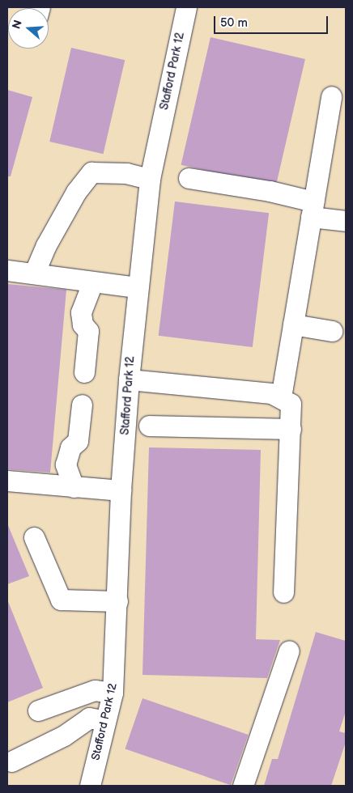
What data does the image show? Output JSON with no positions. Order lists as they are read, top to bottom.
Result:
{
  "streets": {
    "street": ["Stafford Park 12"]
  },
  "scale_bar": "50 m",
  "north": "left"
}
